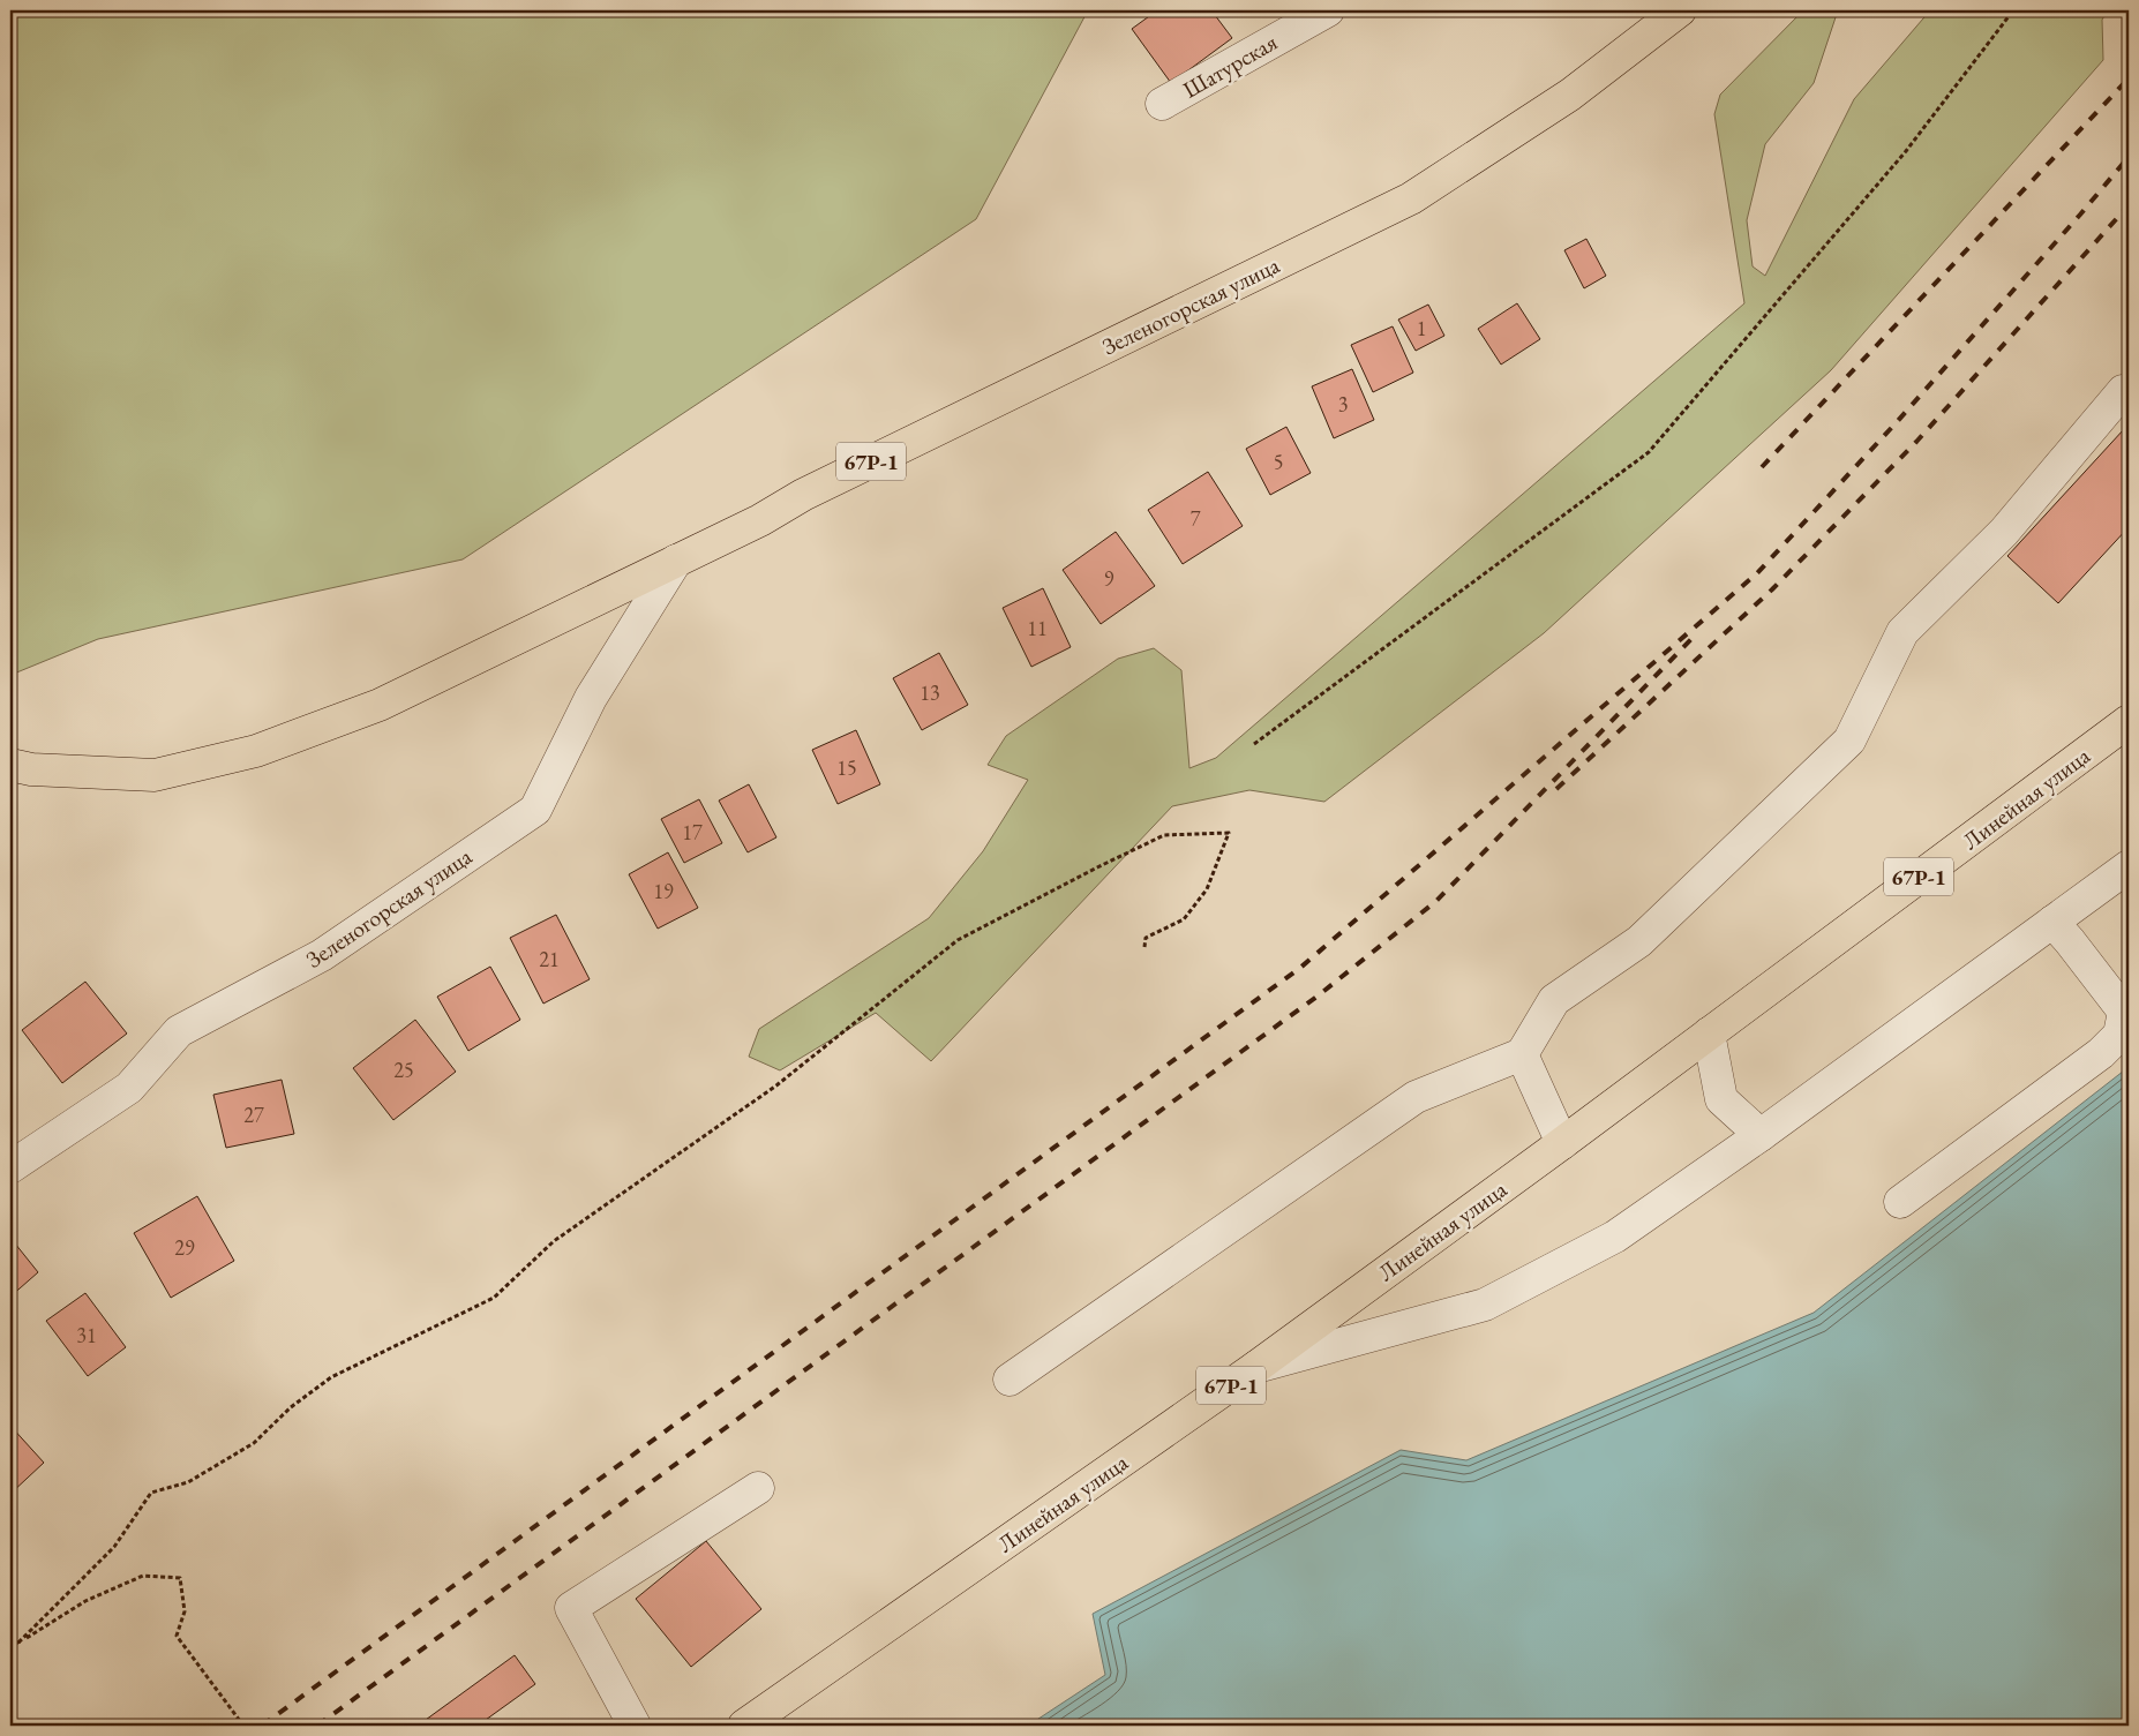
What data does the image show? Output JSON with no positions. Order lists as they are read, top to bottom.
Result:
{
  "streets": {
    "main road": ["Зеленогорская улица", "67Р-1", "Линейная улица"],
    "street": ["Шатурская"]
  },
  "house_numbers": [
    "1",
    "3",
    "5",
    "7",
    "9",
    "11",
    "13",
    "15",
    "17",
    "19",
    "21",
    "25",
    "27",
    "29",
    "31"
  ]
}
